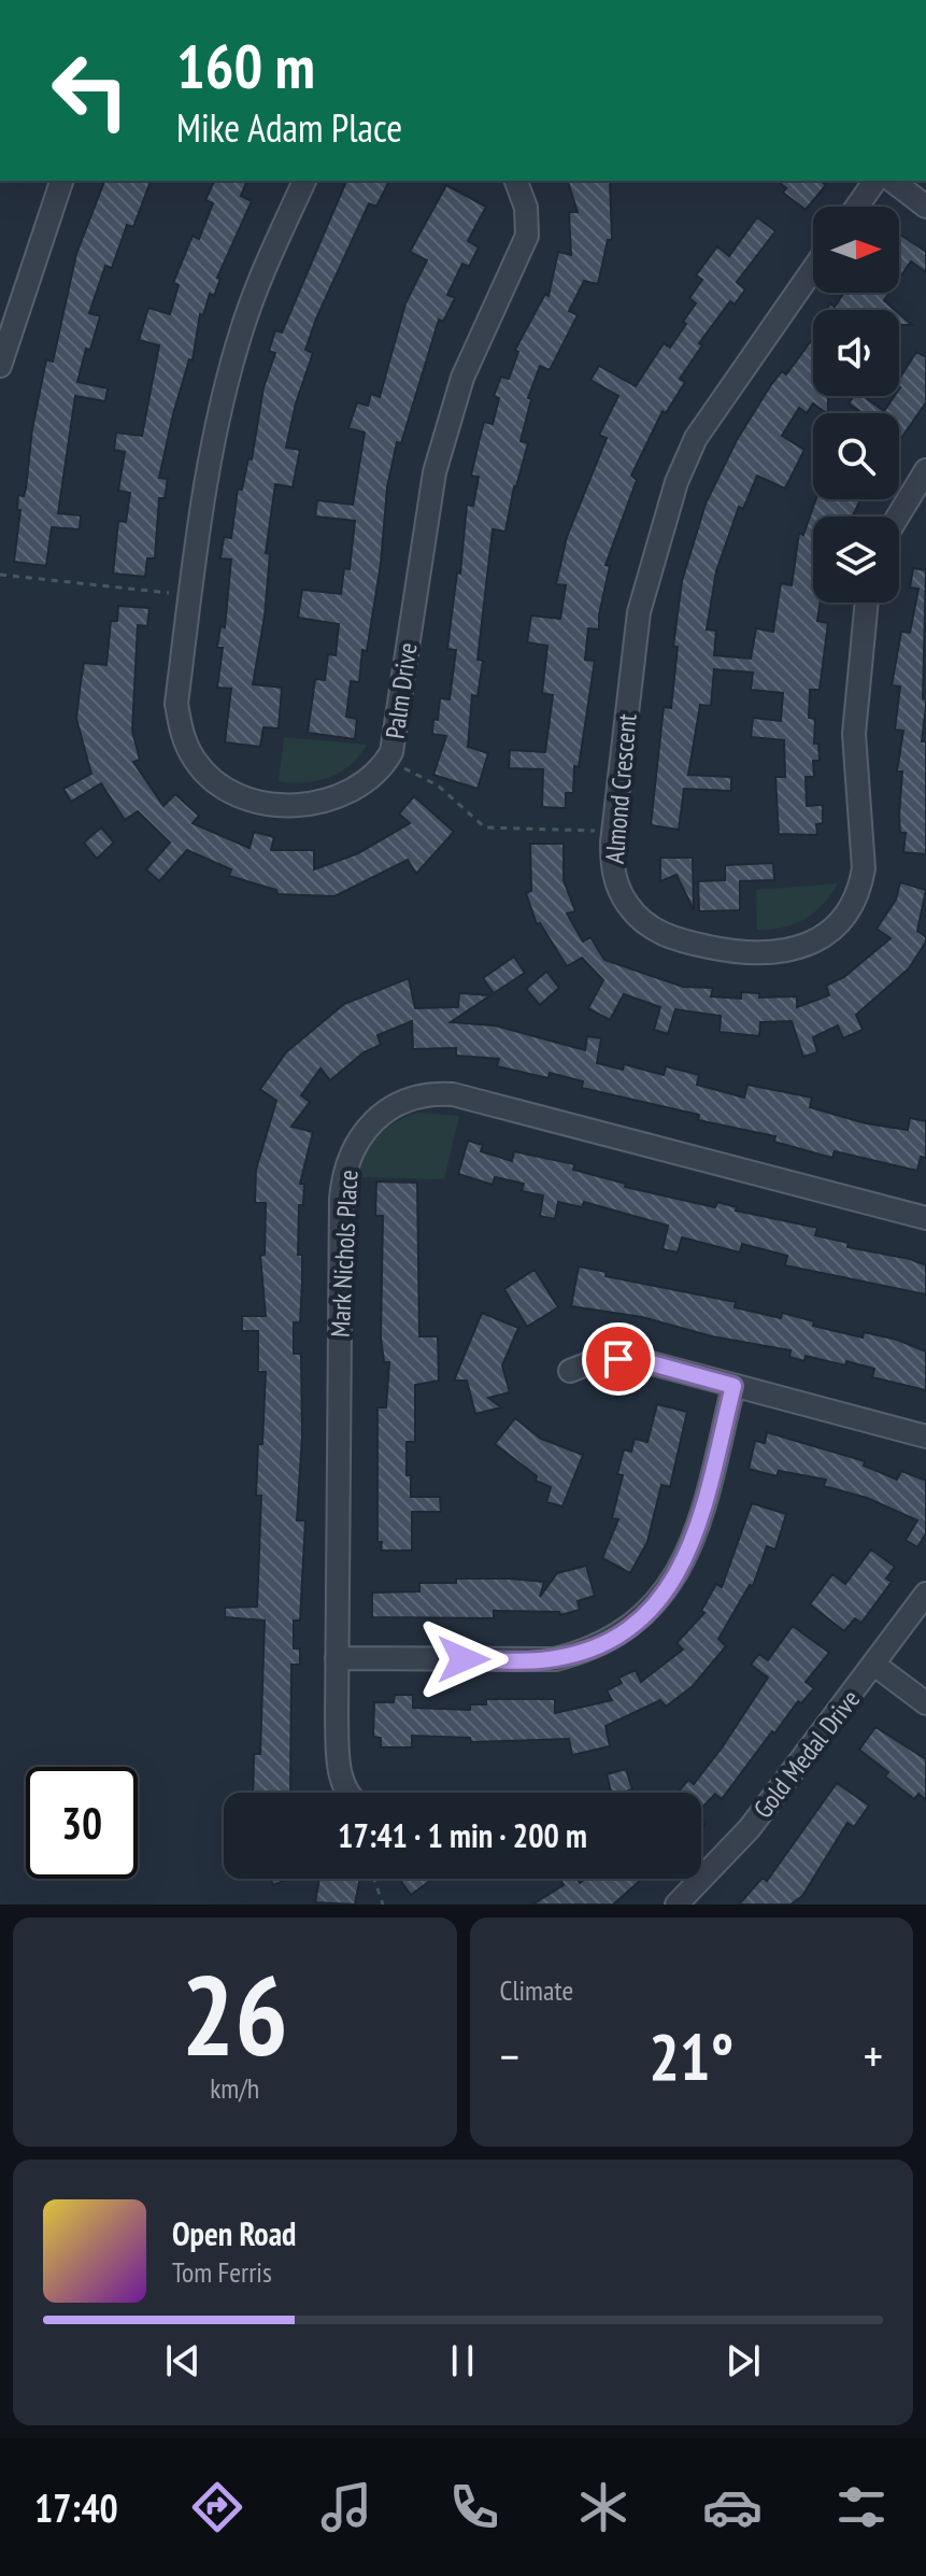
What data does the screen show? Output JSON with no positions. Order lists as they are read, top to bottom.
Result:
{
  "streets": {
    "street": [
      "Palm Drive",
      "Almond Crescent",
      "Mark Nichols Place",
      "Gold Medal Drive"
    ]
  },
  "north": "right",
  "page": {
    "turn": ["160 m", "Mike Adam Place"],
    "limit": "30",
    "trip": "17:41 · 1 min · 200 m",
    "tile": [
      ["26", "km/h"],
      "Climate"
    ],
    "heat": ["−", "21°", "+"],
    "song": ["Open Road", "Tom Ferris"],
    "tabs": "17:40"
  }
}
